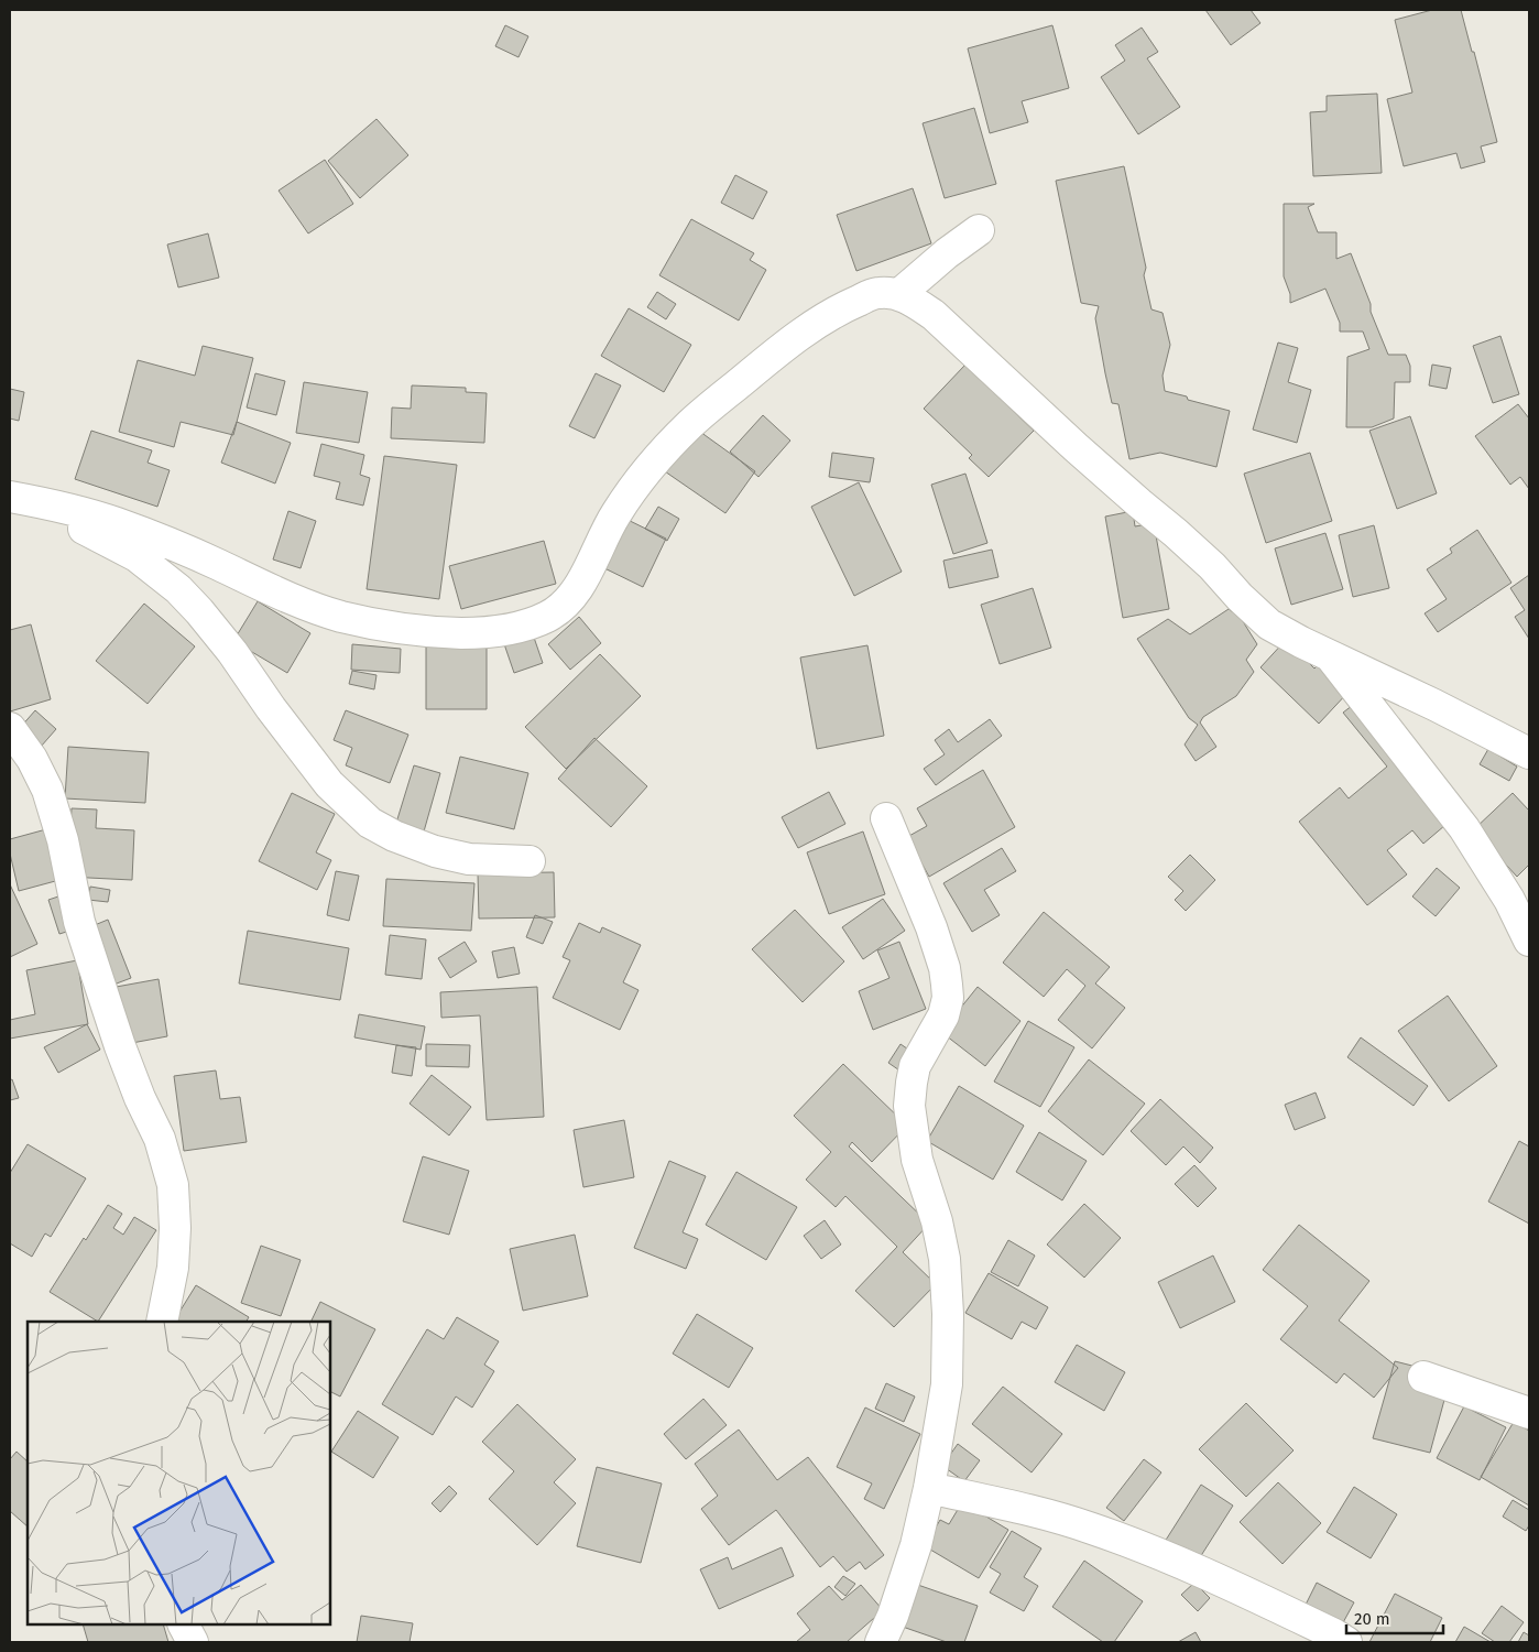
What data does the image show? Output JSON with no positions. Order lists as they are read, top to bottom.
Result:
{
  "scale_bar": "20 m"
}
